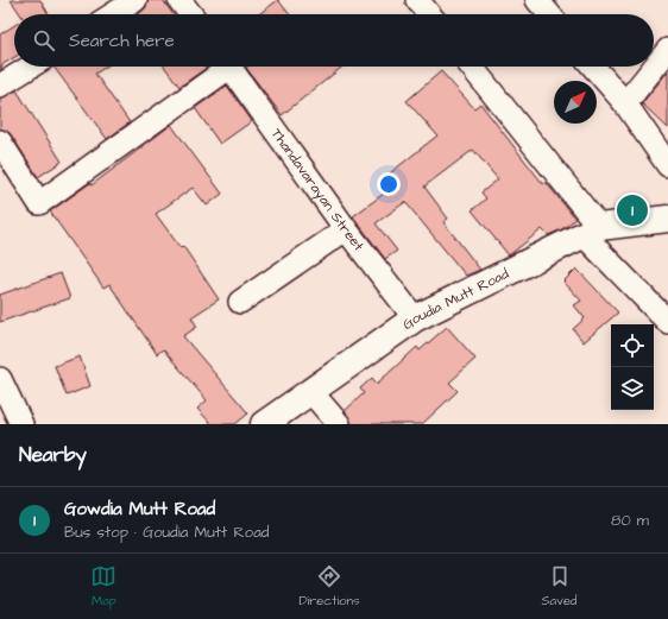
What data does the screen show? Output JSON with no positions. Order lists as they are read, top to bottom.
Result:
{
  "streets": {
    "main road": ["Goudia Mutt Road"],
    "street": ["Thandavarayan Street"]
  },
  "crossings": [
    ["Thandavarayan Street", "Goudia Mutt Road"]
  ],
  "north": "top right",
  "page": {
    "search": "Search here",
    "pins": "1",
    "heading": "Nearby",
    "list": [
      {
        "mark": "1",
        "name": "Gowdia Mutt Road",
        "note": "Bus stop · Goudia Mutt Road",
        "value": "80 m"
      }
    ],
    "nav": ["Map", "Directions", "Saved"]
  }
}
